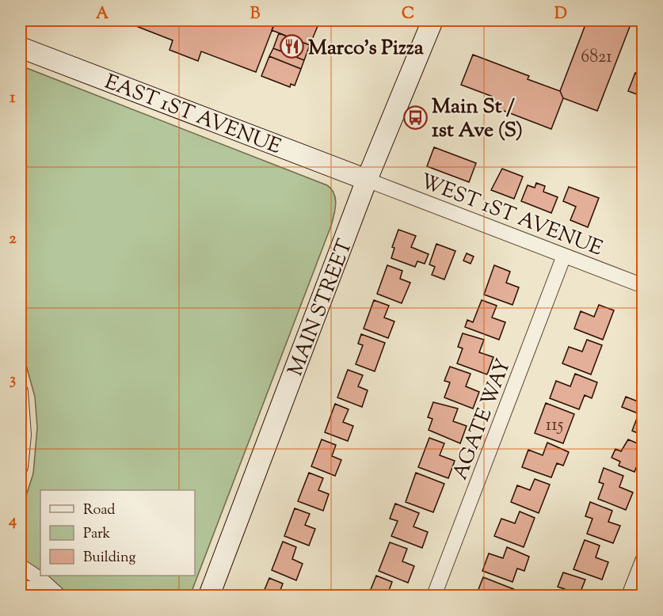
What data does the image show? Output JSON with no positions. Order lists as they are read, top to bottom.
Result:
{
  "streets": {
    "main road": ["EAST 1ST AVENUE", "MAIN STREET"],
    "street": ["WEST 1ST AVENUE", "AGATE WAY"]
  },
  "crossings": [
    ["EAST 1ST AVENUE", "WEST 1ST AVENUE"],
    ["EAST 1ST AVENUE", "MAIN STREET"],
    ["WEST 1ST AVENUE", "MAIN STREET"],
    ["WEST 1ST AVENUE", "AGATE WAY"]
  ],
  "places": {
    "restaurant": ["Marco's Pizza"],
    "bus stop": ["Main St / 1st Ave (S)"]
  },
  "house_numbers": ["6821", "115"],
  "legend": ["Road", "Park", "Building"],
  "grid": {
    "columns": [
      "A",
      "B",
      "C",
      "D"
    ],
    "rows": [
      "1",
      "2",
      "3",
      "4"
    ]
  }
}
